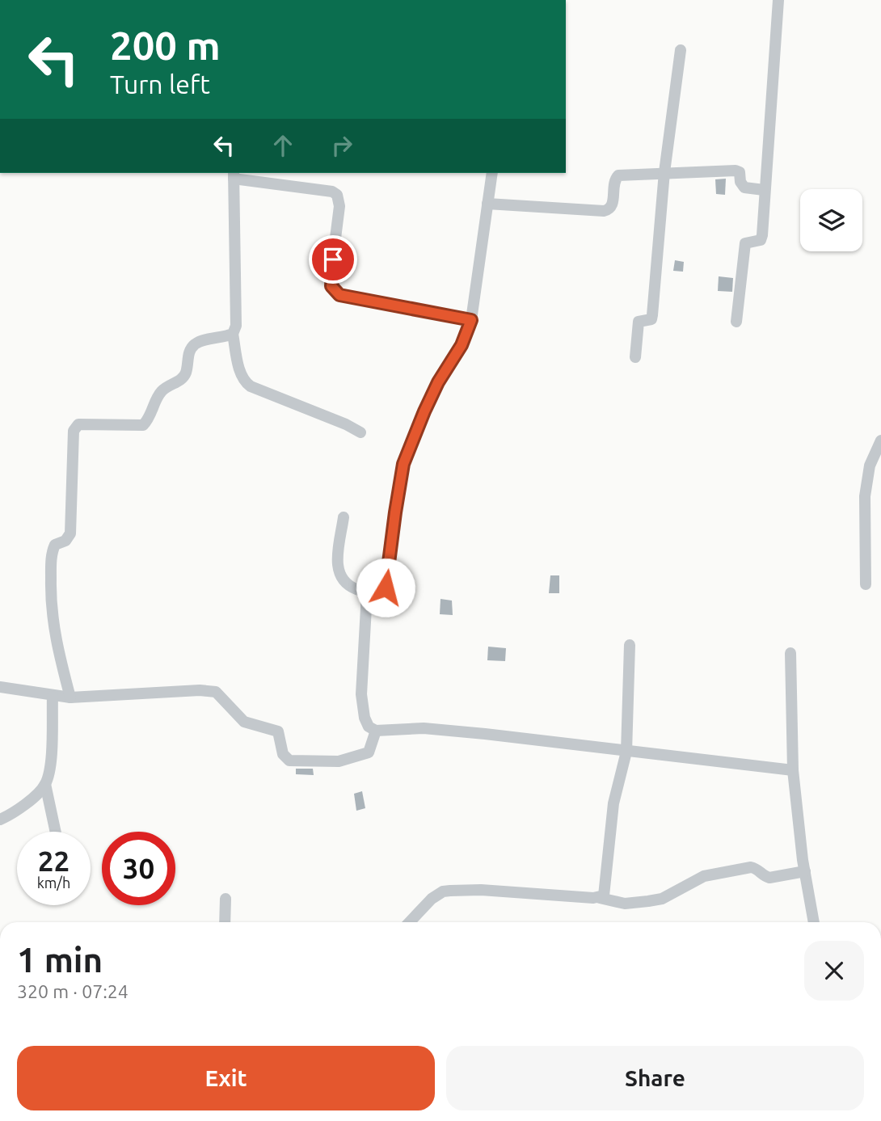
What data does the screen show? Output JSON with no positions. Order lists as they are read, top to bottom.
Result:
{
  "page": {
    "turn": ["200 m", "Turn left"],
    "speed": "22 km/h",
    "limit": "30",
    "heading": ["1 min", "320 m · 07:24"],
    "buttons": ["Exit", "Share"]
  }
}
